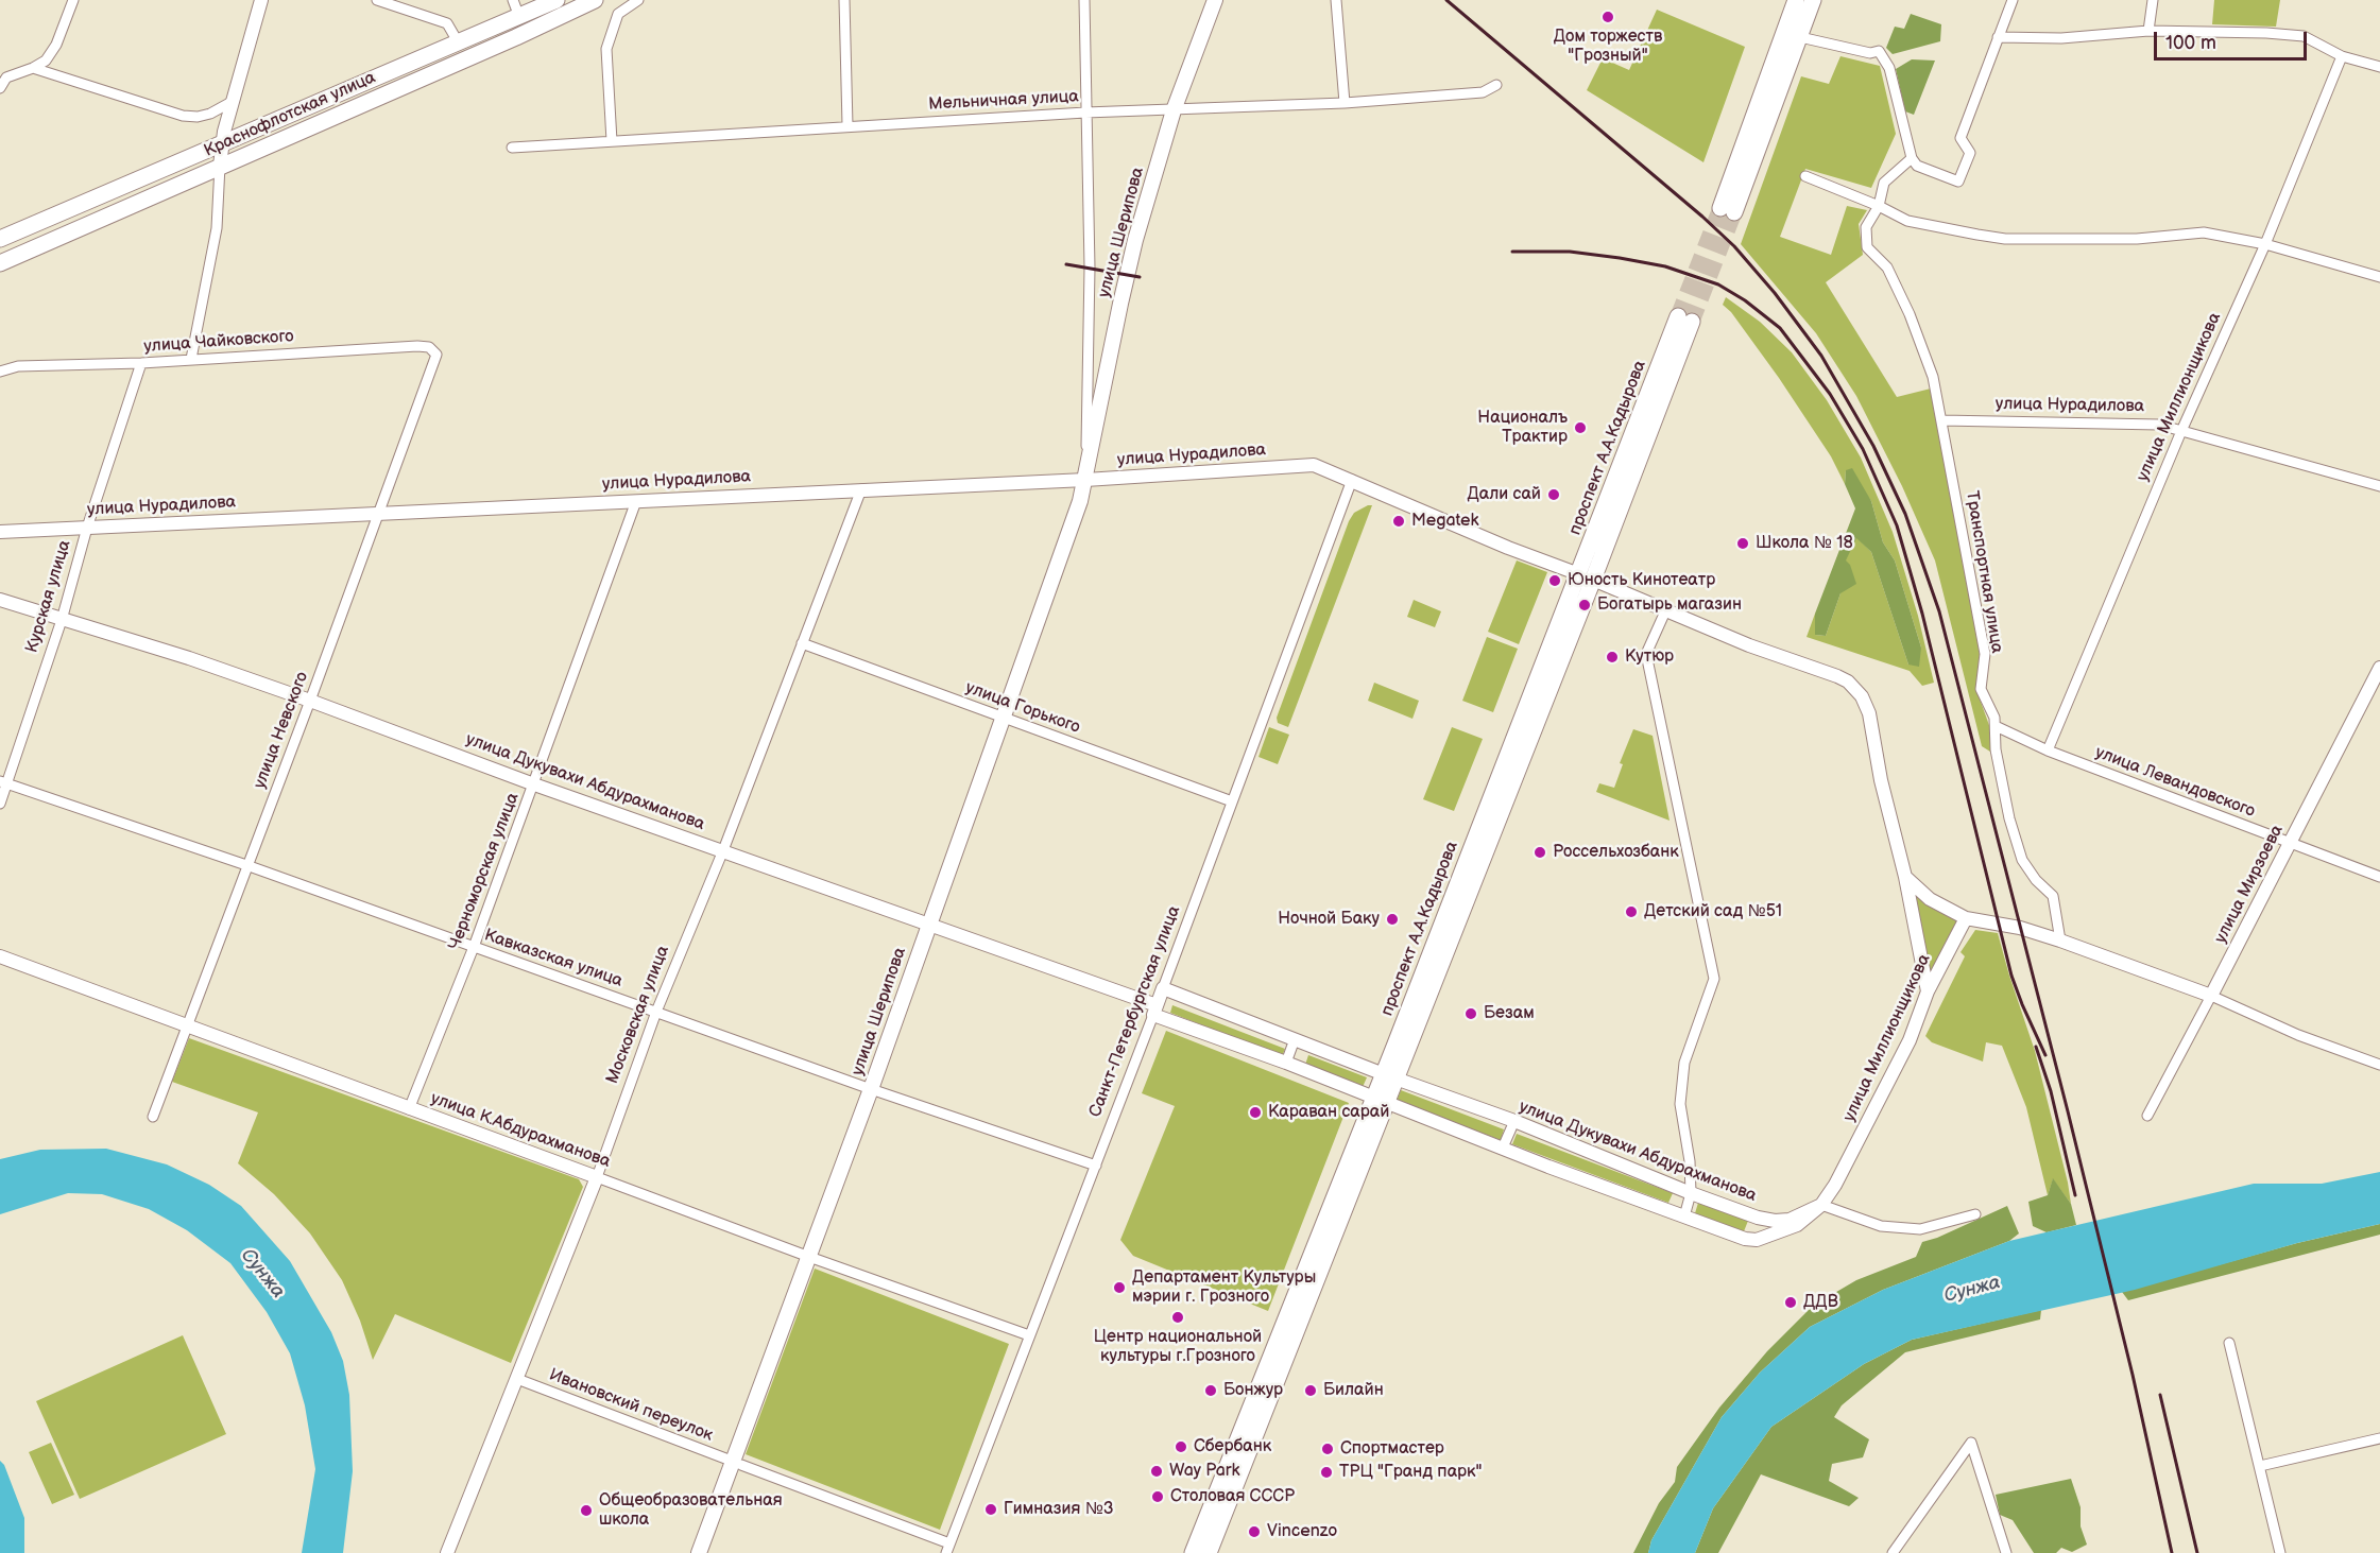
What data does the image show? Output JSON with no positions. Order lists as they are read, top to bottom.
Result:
{
  "streets": {
    "main road": ["Краснофлотская улица", "улица Шерипова", "проспект А.А.Кадырова"],
    "street": [
      "Мельничная улица",
      "улица Чайковского",
      "улица Миллионщикова",
      "улица Нурадилова",
      "Транспортная улица",
      "Курская улица",
      "улица Горького",
      "улица Невского",
      "улица Дукувахи Абдурахманова",
      "улица Левандовского",
      "Черноморская улица",
      "улица Мирзоева",
      "Кавказская улица",
      "Санкт-Петербургская улица",
      "Московская улица",
      "улица К.Абдурахманова",
      "Ивановский переулок"
    ]
  },
  "crossings": [
    ["Мельничная улица", "улица Шерипова"],
    ["улица Шерипова", "улица Нурадилова"],
    ["улица Шерипова", "улица Горького"],
    ["улица Шерипова", "улица Дукувахи Абдурахманова"],
    ["улица Шерипова", "Кавказская улица"],
    ["улица Шерипова", "улица К.Абдурахманова"],
    ["улица Шерипова", "Ивановский переулок"],
    ["улица Чайковского", "Курская улица"],
    ["улица Чайковского", "улица Невского"],
    ["улица Миллионщикова", "улица Нурадилова"],
    ["улица Миллионщикова", "улица Дукувахи Абдурахманова"],
    ["улица Миллионщикова", "улица Левандовского"],
    ["улица Нурадилова", "проспект А.А.Кадырова"],
    ["улица Нурадилова", "Транспортная улица"],
    ["улица Нурадилова", "Курская улица"],
    ["улица Нурадилова", "улица Невского"],
    ["улица Нурадилова", "Черноморская улица"],
    ["улица Нурадилова", "Санкт-Петербургская улица"],
    ["улица Нурадилова", "Московская улица"],
    ["проспект А.А.Кадырова", "улица Дукувахи Абдурахманова"],
    ["Транспортная улица", "улица Левандовского"],
    ["Курская улица", "улица Дукувахи Абдурахманова"],
    ["Курская улица", "Кавказская улица"],
    ["улица Горького", "Санкт-Петербургская улица"],
    ["улица Горького", "Московская улица"],
    ["улица Невского", "улица Дукувахи Абдурахманова"],
    ["улица Невского", "Кавказская улица"],
    ["улица Невского", "улица К.Абдурахманова"],
    ["улица Дукувахи Абдурахманова", "Черноморская улица"],
    ["улица Дукувахи Абдурахманова", "Санкт-Петербургская улица"],
    ["улица Дукувахи Абдурахманова", "Московская улица"],
    ["улица Левандовского", "улица Мирзоева"],
    ["Черноморская улица", "Кавказская улица"],
    ["Черноморская улица", "улица К.Абдурахманова"],
    ["Кавказская улица", "Санкт-Петербургская улица"],
    ["Кавказская улица", "Московская улица"],
    ["Санкт-Петербургская улица", "улица К.Абдурахманова"],
    ["Санкт-Петербургская улица", "Ивановский переулок"],
    ["Московская улица", "улица К.Абдурахманова"],
    ["Московская улица", "Ивановский переулок"]
  ],
  "water": ["Сунжа"],
  "places": [
    "Дом торжеств \"Грозный\"",
    "Националъ Трактир",
    "Дали сай",
    "Megatek",
    "Школа № 18",
    "Юность Кинотеатр",
    "Богатырь магазин",
    "Кутюр",
    "Россельхозбанк",
    "Детский сад №51",
    "Ночной Баку",
    "Безам",
    "Караван сарай",
    "Департамент Культуры мэрии г. Грозного",
    "ДДВ",
    "Центр национальной культуры г.Грозного",
    "Бонжур",
    "Билайн",
    "Сбербанк",
    "Спортмастер",
    "Way Park",
    "ТРЦ \"Гранд парк\"",
    "Столовая СССР",
    "Гимназия №3",
    "Общеобразовательная школа",
    "Vincenzo"
  ],
  "scale_bar": "100 m"
}
